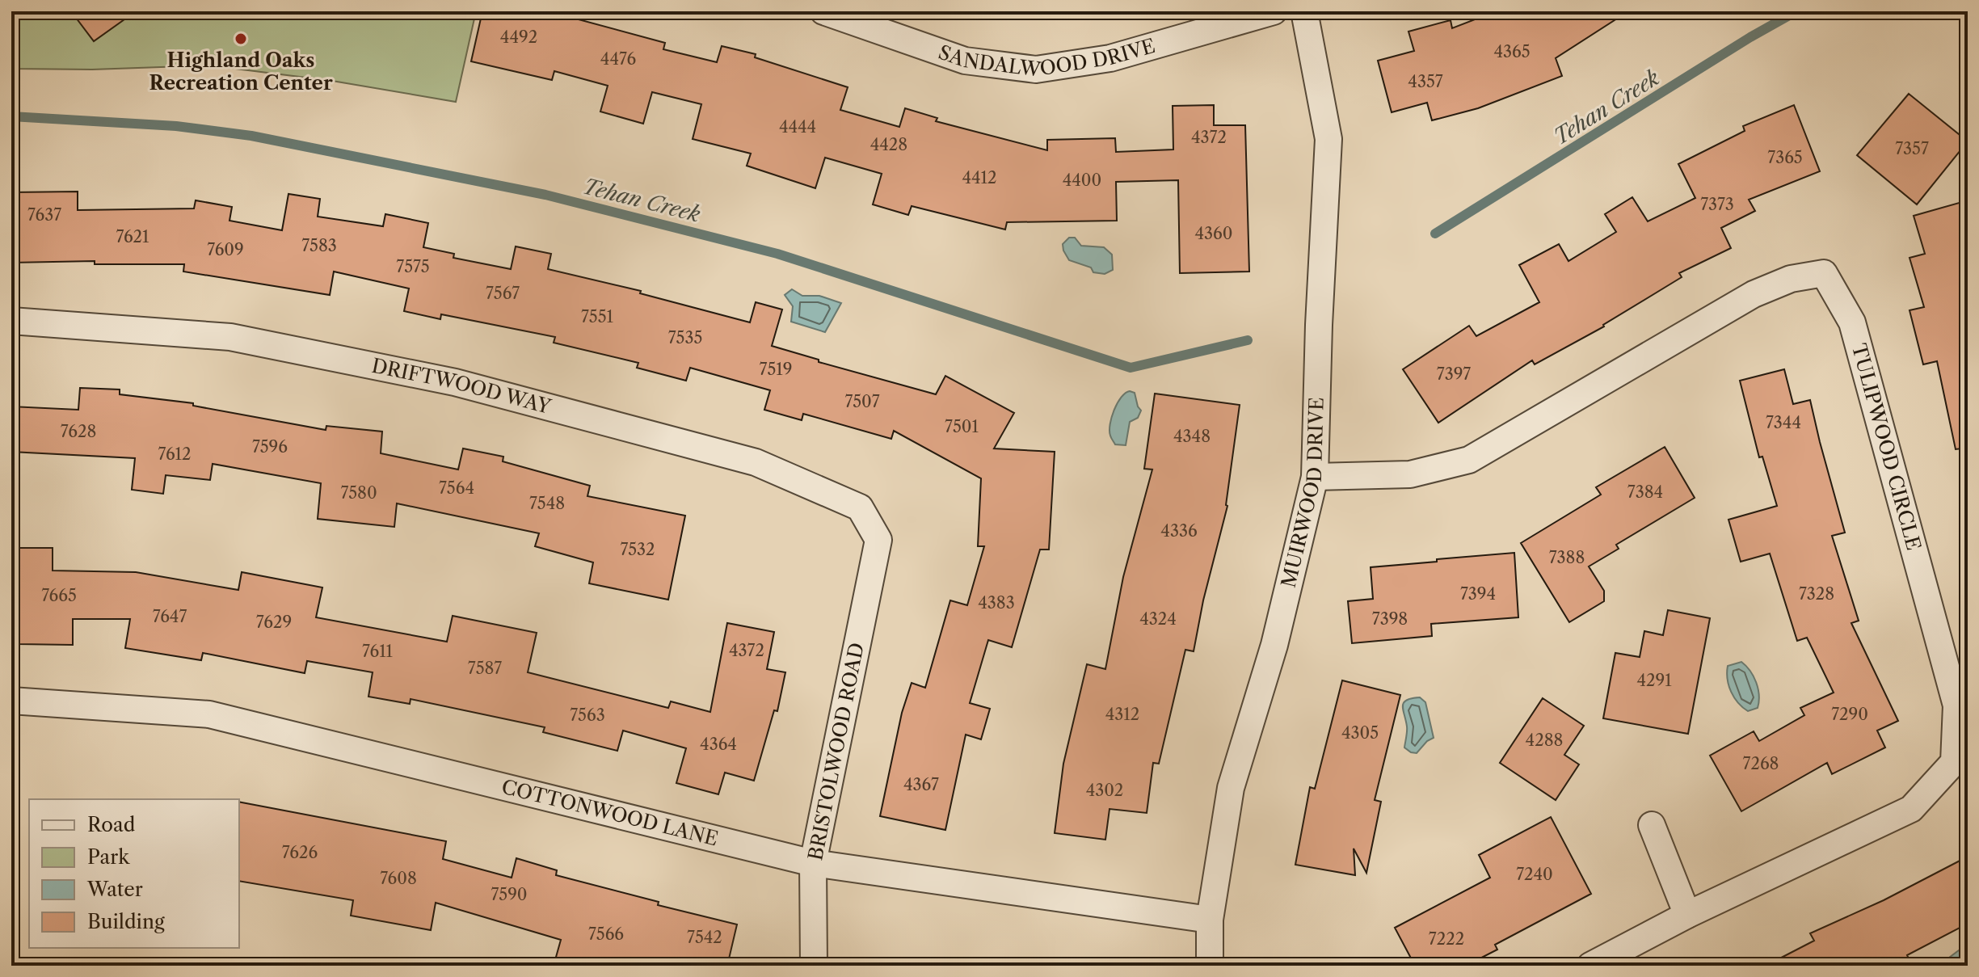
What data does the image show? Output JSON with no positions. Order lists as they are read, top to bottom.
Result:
{
  "streets": {
    "street": [
      "SANDALWOOD DRIVE",
      "DRIFTWOOD WAY",
      "TULIPWOOD CIRCLE",
      "MUIRWOOD DRIVE",
      "BRISTOLWOOD ROAD",
      "COTTONWOOD LANE"
    ]
  },
  "crossings": [
    ["DRIFTWOOD WAY", "BRISTOLWOOD ROAD"],
    ["TULIPWOOD CIRCLE", "MUIRWOOD DRIVE"],
    ["MUIRWOOD DRIVE", "COTTONWOOD LANE"],
    ["BRISTOLWOOD ROAD", "COTTONWOOD LANE"]
  ],
  "water": ["Tehan Creek"],
  "places": ["Highland Oaks Recreation Center"],
  "house_numbers": [
    "4492",
    "4365",
    "4476",
    "4357",
    "4444",
    "4372",
    "4428",
    "7357",
    "7365",
    "4412",
    "4400",
    "7373",
    "7637",
    "4360",
    "7621",
    "7583",
    "7609",
    "7575",
    "7567",
    "7551",
    "7535",
    "7519",
    "7397",
    "7507",
    "7344",
    "7501",
    "7628",
    "4348",
    "7596",
    "7612",
    "7564",
    "7384",
    "7580",
    "7548",
    "4336",
    "7532",
    "7388",
    "7394",
    "7328",
    "7665",
    "4383",
    "7647",
    "4324",
    "7398",
    "7629",
    "4372",
    "7611",
    "7587",
    "4291",
    "4312",
    "7290",
    "7563",
    "4305",
    "4288",
    "4364",
    "7268",
    "4367",
    "4302",
    "7626",
    "7240",
    "7608",
    "7590",
    "7566",
    "7542",
    "7222"
  ],
  "legend": [
    "Road",
    "Park",
    "Water",
    "Building"
  ]
}
